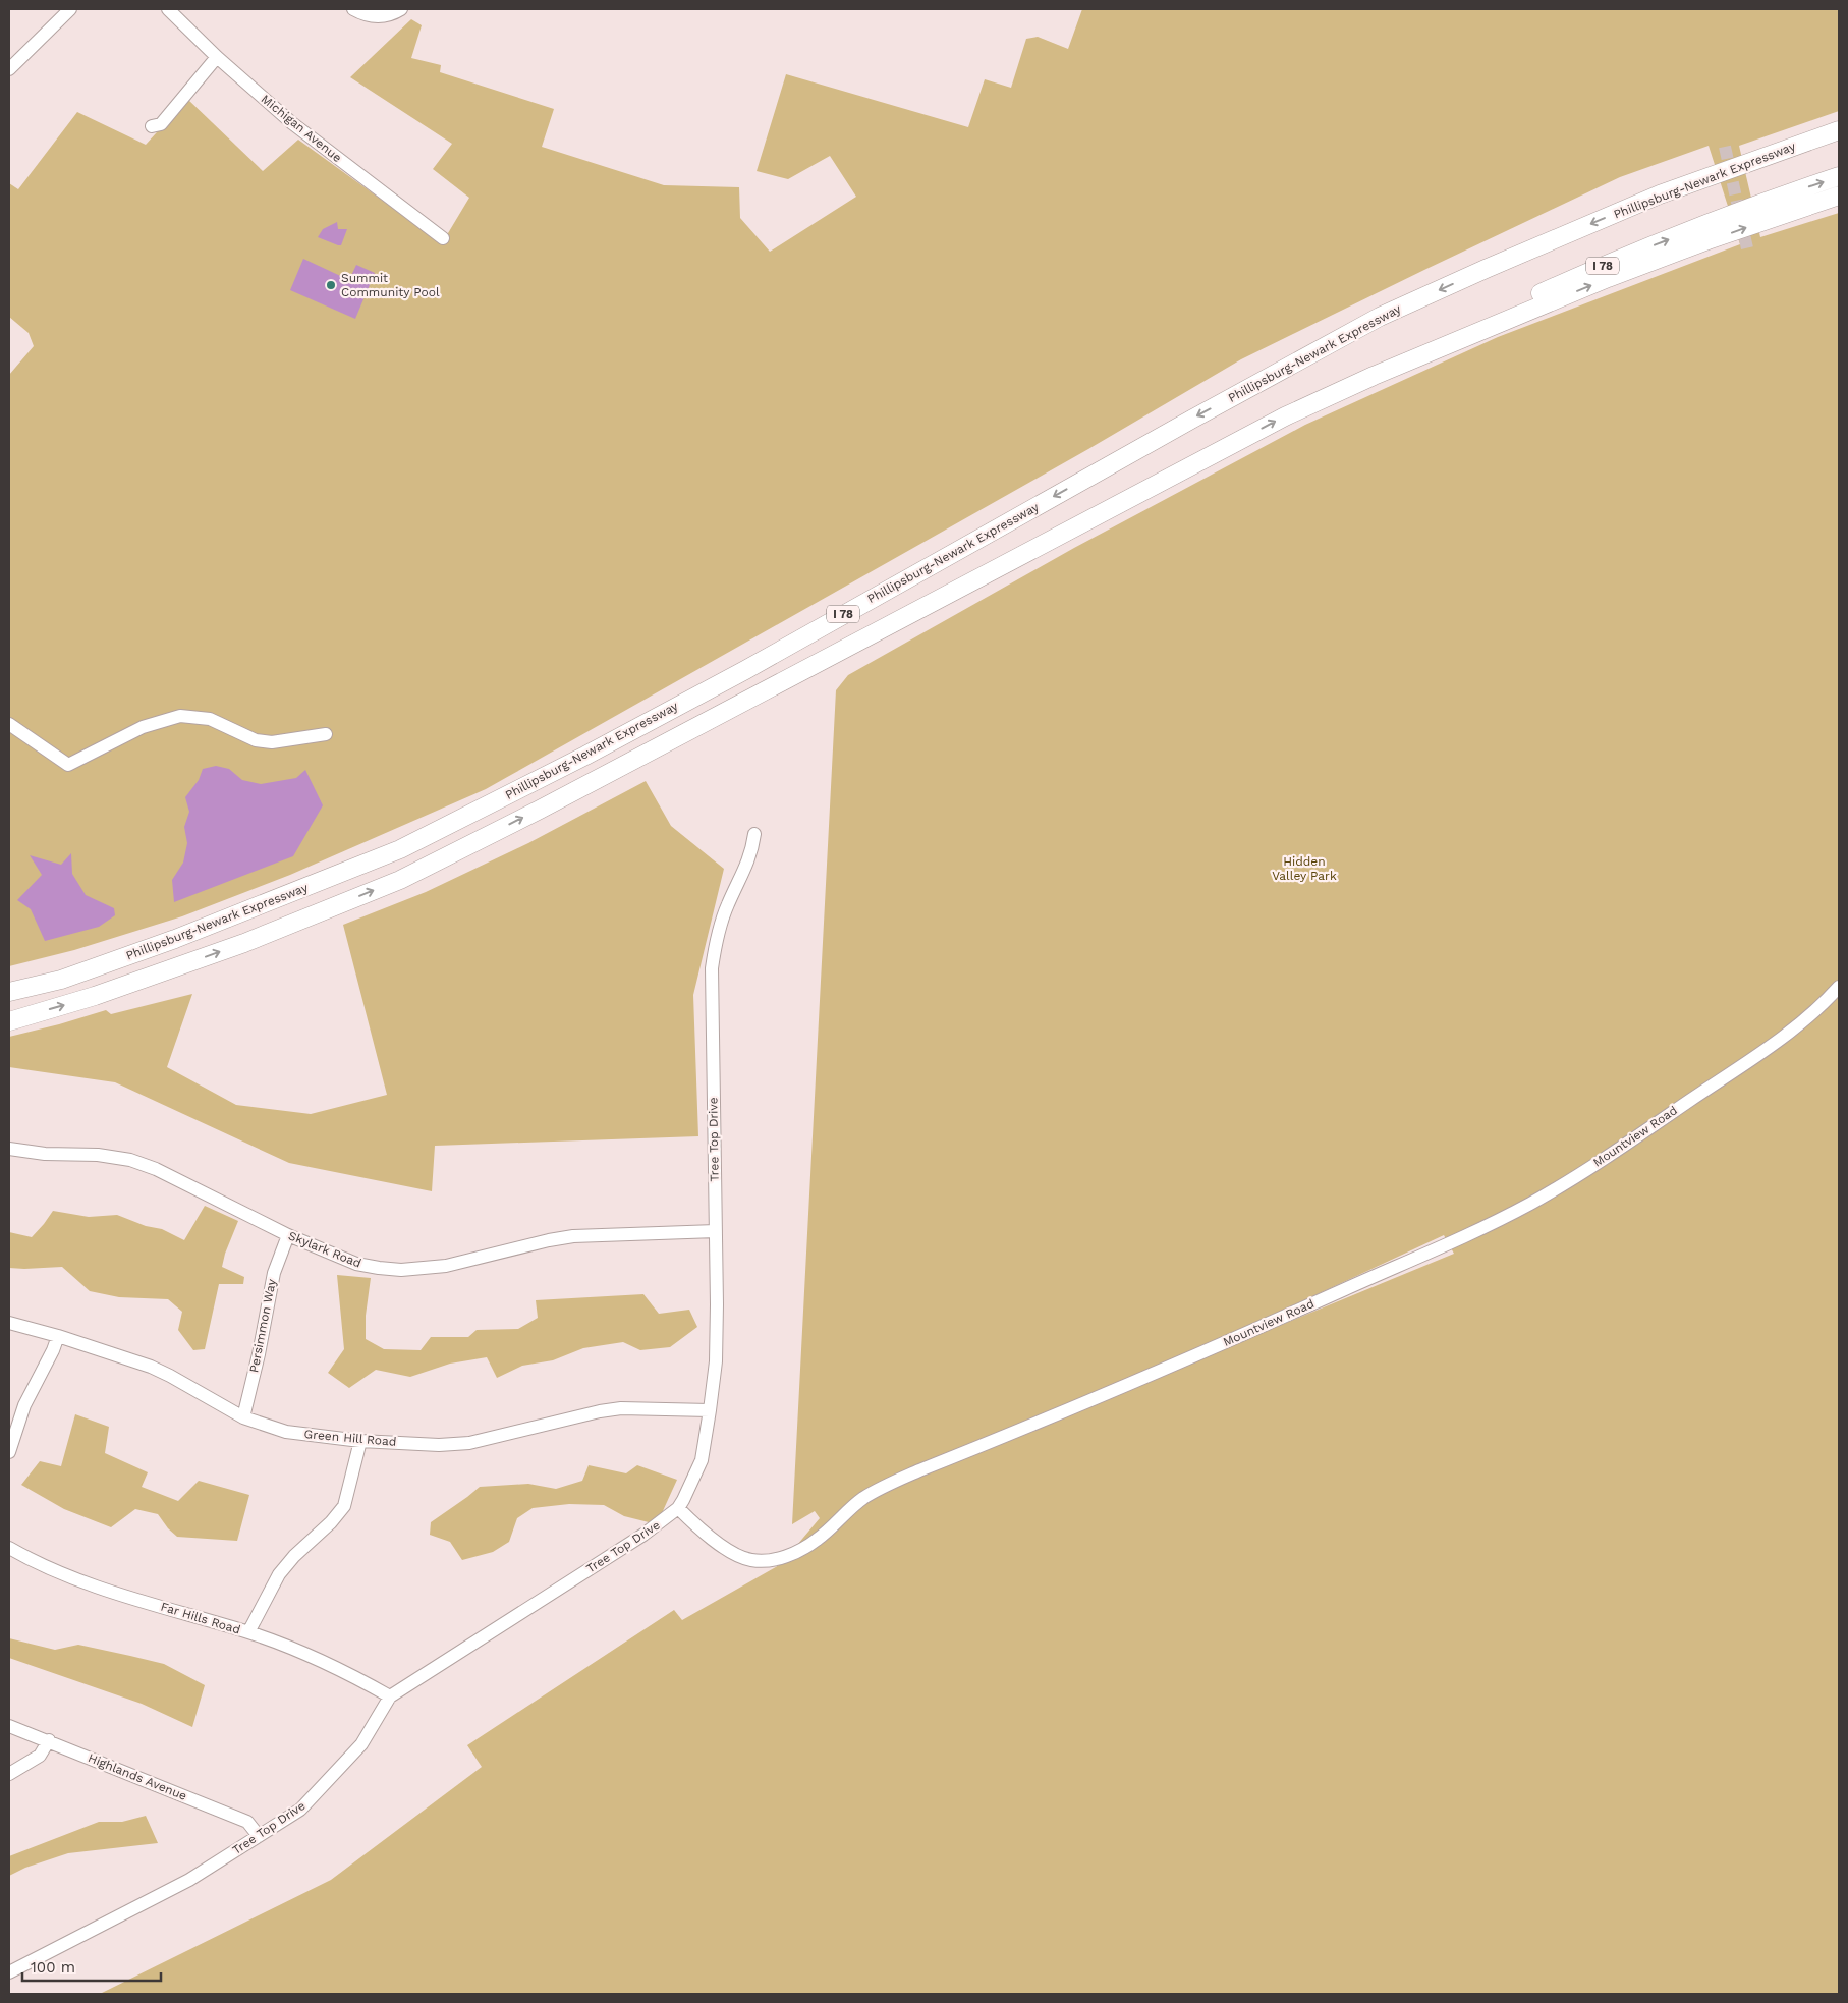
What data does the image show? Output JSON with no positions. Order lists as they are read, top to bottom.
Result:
{
  "streets": {
    "highway": ["Phillipsburg-Newark Expressway", "I 78"],
    "street": [
      "Michigan Avenue",
      "Mountview Road",
      "Tree Top Drive",
      "Skylark Road",
      "Persimmon Way",
      "Green Hill Road",
      "Far Hills Road",
      "Highlands Avenue"
    ]
  },
  "crossings": [
    ["Mountview Road", "Tree Top Drive"],
    ["Tree Top Drive", "Skylark Road"],
    ["Tree Top Drive", "Green Hill Road"],
    ["Tree Top Drive", "Far Hills Road"],
    ["Tree Top Drive", "Highlands Avenue"],
    ["Skylark Road", "Persimmon Way"],
    ["Persimmon Way", "Green Hill Road"]
  ],
  "parks": ["Hidden Valley Park"],
  "places": ["Summit Community Pool"],
  "scale_bar": "100 m"
}
